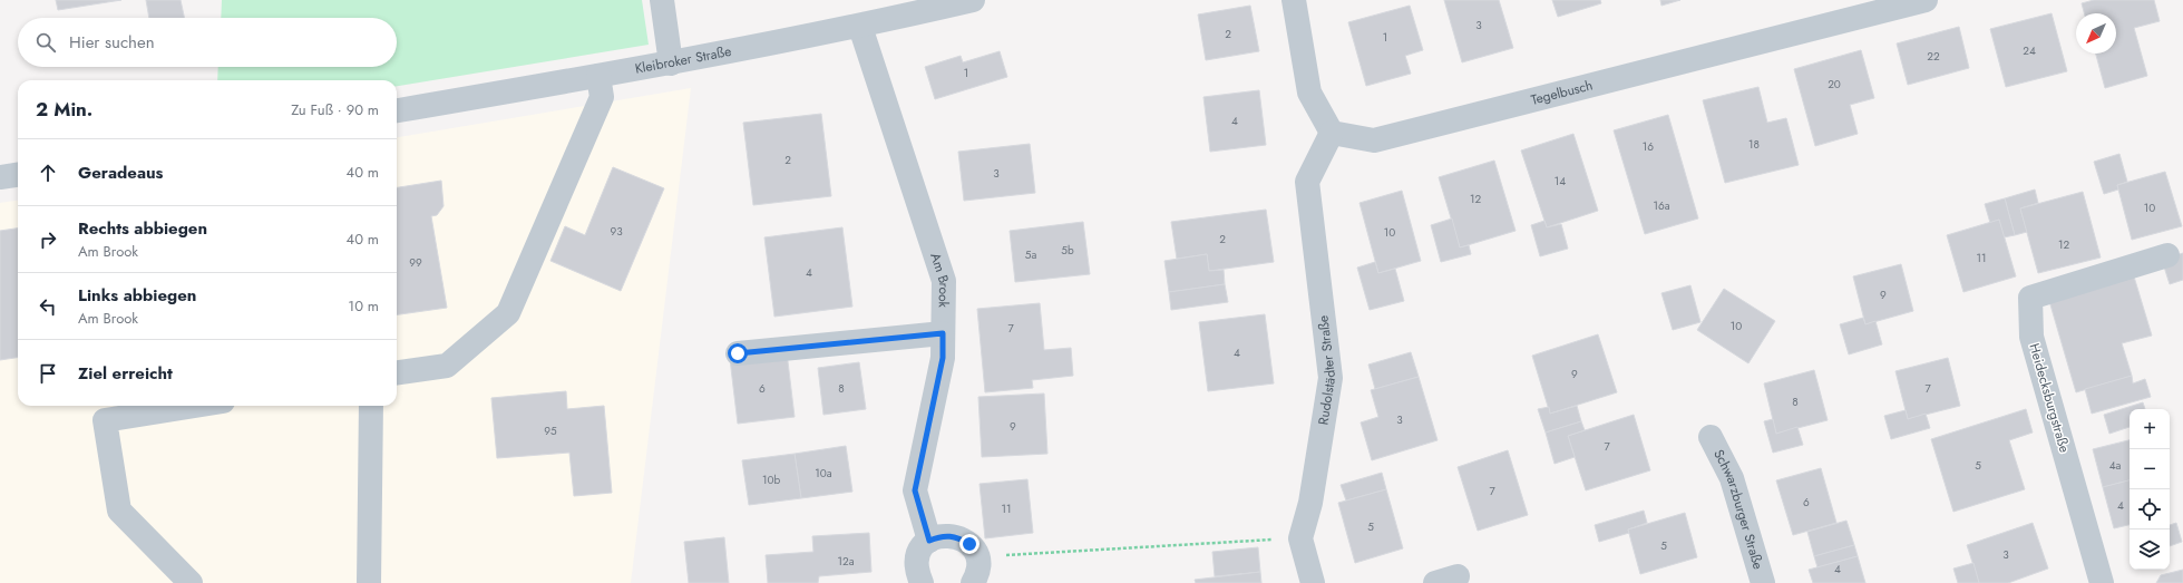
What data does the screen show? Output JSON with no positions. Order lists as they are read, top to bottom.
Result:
{
  "streets": {
    "street": [
      "Kleibroker Straße",
      "Tegelbusch",
      "Am Brook",
      "Rudolstädter Straße",
      "Heidecksburgstraße",
      "Schwarzburger Straße"
    ]
  },
  "crossings": [
    ["Kleibroker Straße", "Am Brook"],
    ["Tegelbusch", "Rudolstädter Straße"]
  ],
  "house_numbers": [
    "3",
    "2",
    "1",
    "24",
    "22",
    "1",
    "20",
    "4",
    "18",
    "16",
    "2",
    "3",
    "14",
    "12",
    "16a",
    "10",
    "93",
    "10",
    "2",
    "12",
    "5b",
    "5a",
    "11",
    "99",
    "4",
    "9",
    "10",
    "7",
    "4",
    "9",
    "6",
    "8",
    "7",
    "8",
    "3",
    "9",
    "95",
    "7",
    "5",
    "4a",
    "10a",
    "10b",
    "7",
    "6",
    "4",
    "11",
    "5",
    "5",
    "3",
    "12a",
    "4"
  ],
  "north": "bottom left",
  "page": {
    "search": "Hier suchen",
    "heading": ["2 Min.", "Zu Fuß · 90 m"],
    "list": [
      ["Geradeaus", "40 m"],
      ["Rechts abbiegen", "Am Brook", "40 m"],
      ["Links abbiegen", "Am Brook", "10 m"],
      "Ziel erreicht"
    ],
    "map_buttons": ["+", "−"]
  }
}
